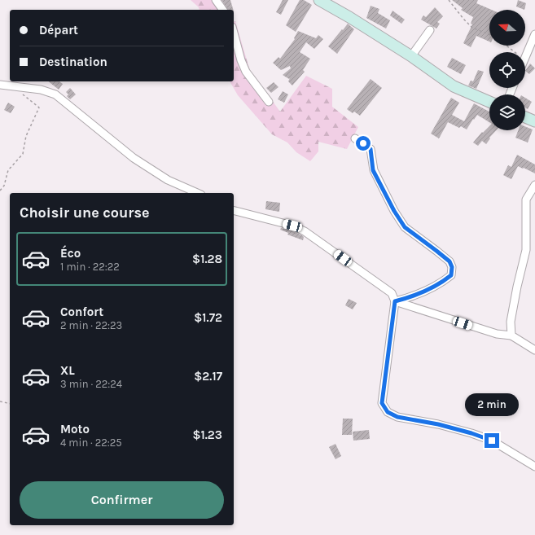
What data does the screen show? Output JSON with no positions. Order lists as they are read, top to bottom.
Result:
{
  "north": "left",
  "page": {
    "banner": ["Départ", "Destination"],
    "heading": "Choisir une course",
    "list": [
      {
        "name": "Éco",
        "note": "1 min · 22:22",
        "value": "$1.28"
      },
      {
        "name": "Confort",
        "note": "2 min · 22:23",
        "value": "$1.72"
      },
      {
        "name": "XL",
        "note": "3 min · 22:24",
        "value": "$2.17"
      },
      {
        "name": "Moto",
        "note": "4 min · 22:25",
        "value": "$1.23"
      }
    ],
    "bubble": "2 min",
    "buttons": "Confirmer"
  }
}
